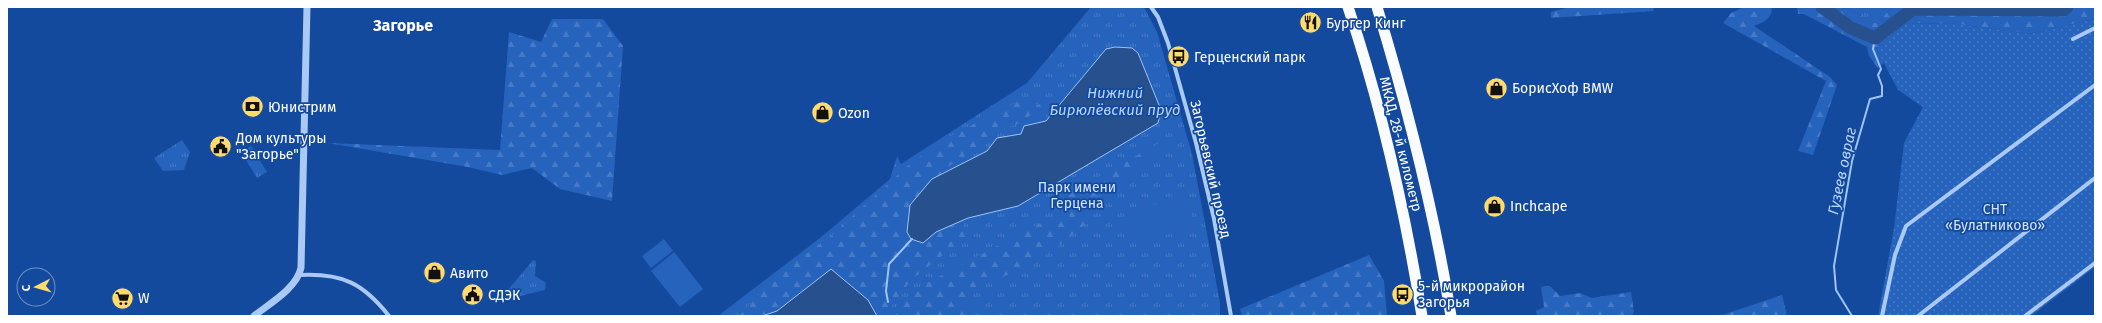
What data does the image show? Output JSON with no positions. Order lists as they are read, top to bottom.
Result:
{
  "streets": {
    "highway": ["МКАД, 28-й километр"],
    "street": ["Загорьевский проезд"]
  },
  "districts": ["Загорье"],
  "water": ["Нижний Бирюлёвский пруд", "Гузеев овраг"],
  "parks": ["Парк имени Герцена", "СНТ «Булатниково»"],
  "places": {
    "restaurant": ["Бургер Кинг"],
    "bus stop": ["Герценский парк", "5-й микрорайон Загорья"],
    "shop": [
      "БорисХоф BMW",
      "Ozon",
      "Inchcape",
      "Авито"
    ],
    "bank": ["Юнистрим"],
    "public building": ["Дом культуры \"Загорье\"", "СДЭК"],
    "supermarket": ["W"]
  },
  "north": "left"
}
